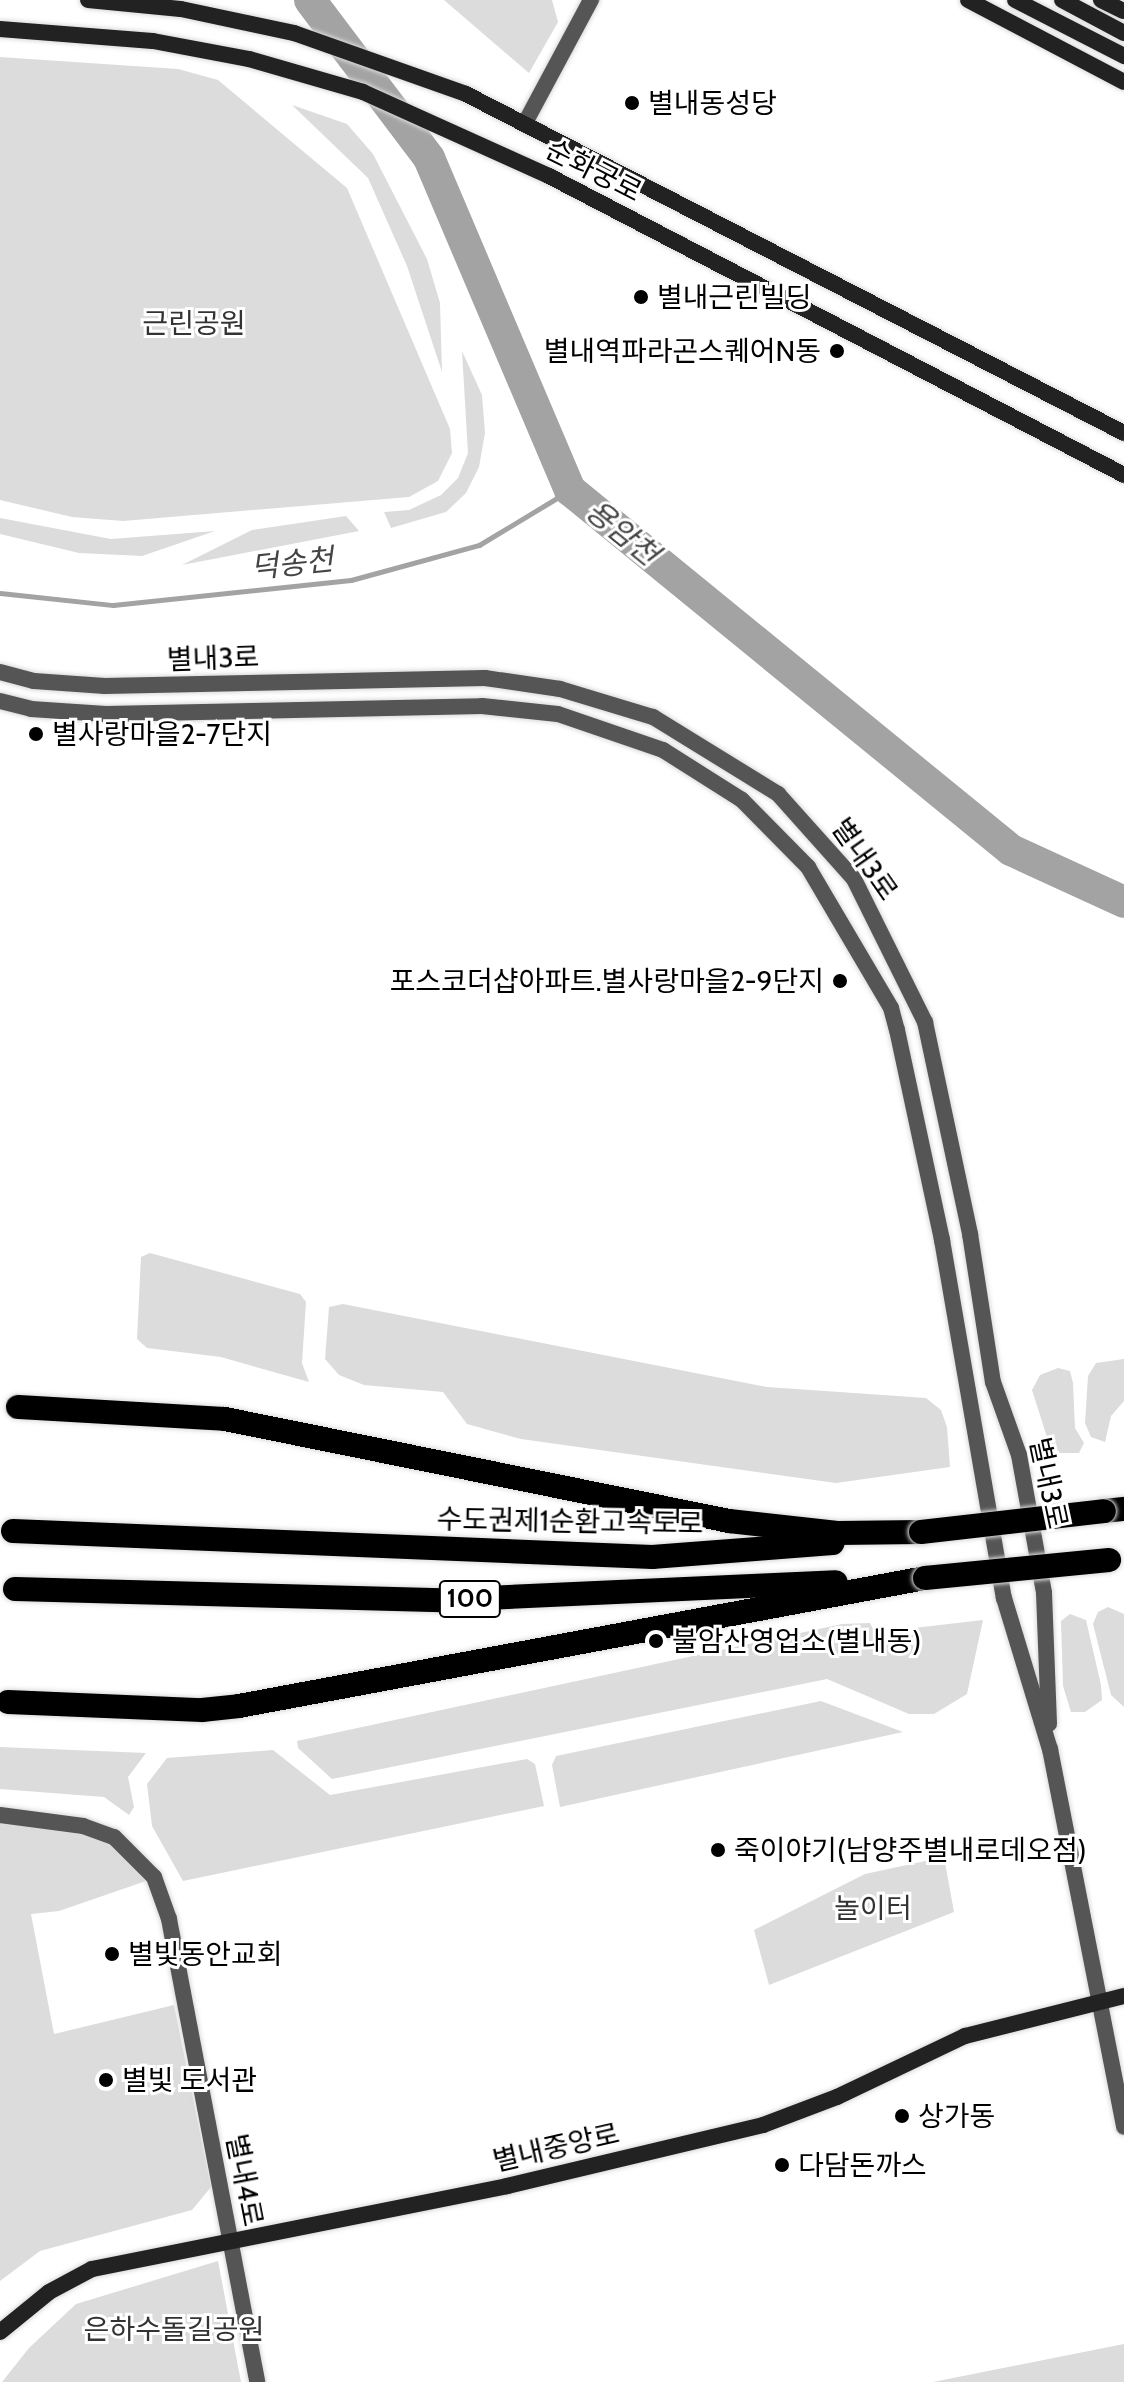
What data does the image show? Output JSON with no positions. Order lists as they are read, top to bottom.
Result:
{
  "streets": {
    "highway": ["수도권제1순환고속도로", "100"],
    "street": [
      "순화궁로",
      "별내3로",
      "별내중앙로",
      "별내4로"
    ]
  },
  "crossings": [
    ["별내3로", "별내중앙로"],
    ["별내중앙로", "별내4로"]
  ],
  "water": ["용암천", "덕송천"],
  "parks": ["근린공원", "놀이터", "은하수돌길공원"],
  "places": [
    "별내동성당",
    "별내근린빌딩",
    "별내역파라곤스퀘어N동",
    "별사랑마을2-7단지",
    "포스코더샵아파트.별사랑마을2-9단지",
    "불암산영업소(별내동)",
    "죽이야기(남양주별내로데오점)",
    "별빛동안교회",
    "별빛 도서관",
    "상가동",
    "다담돈까스"
  ]
}
